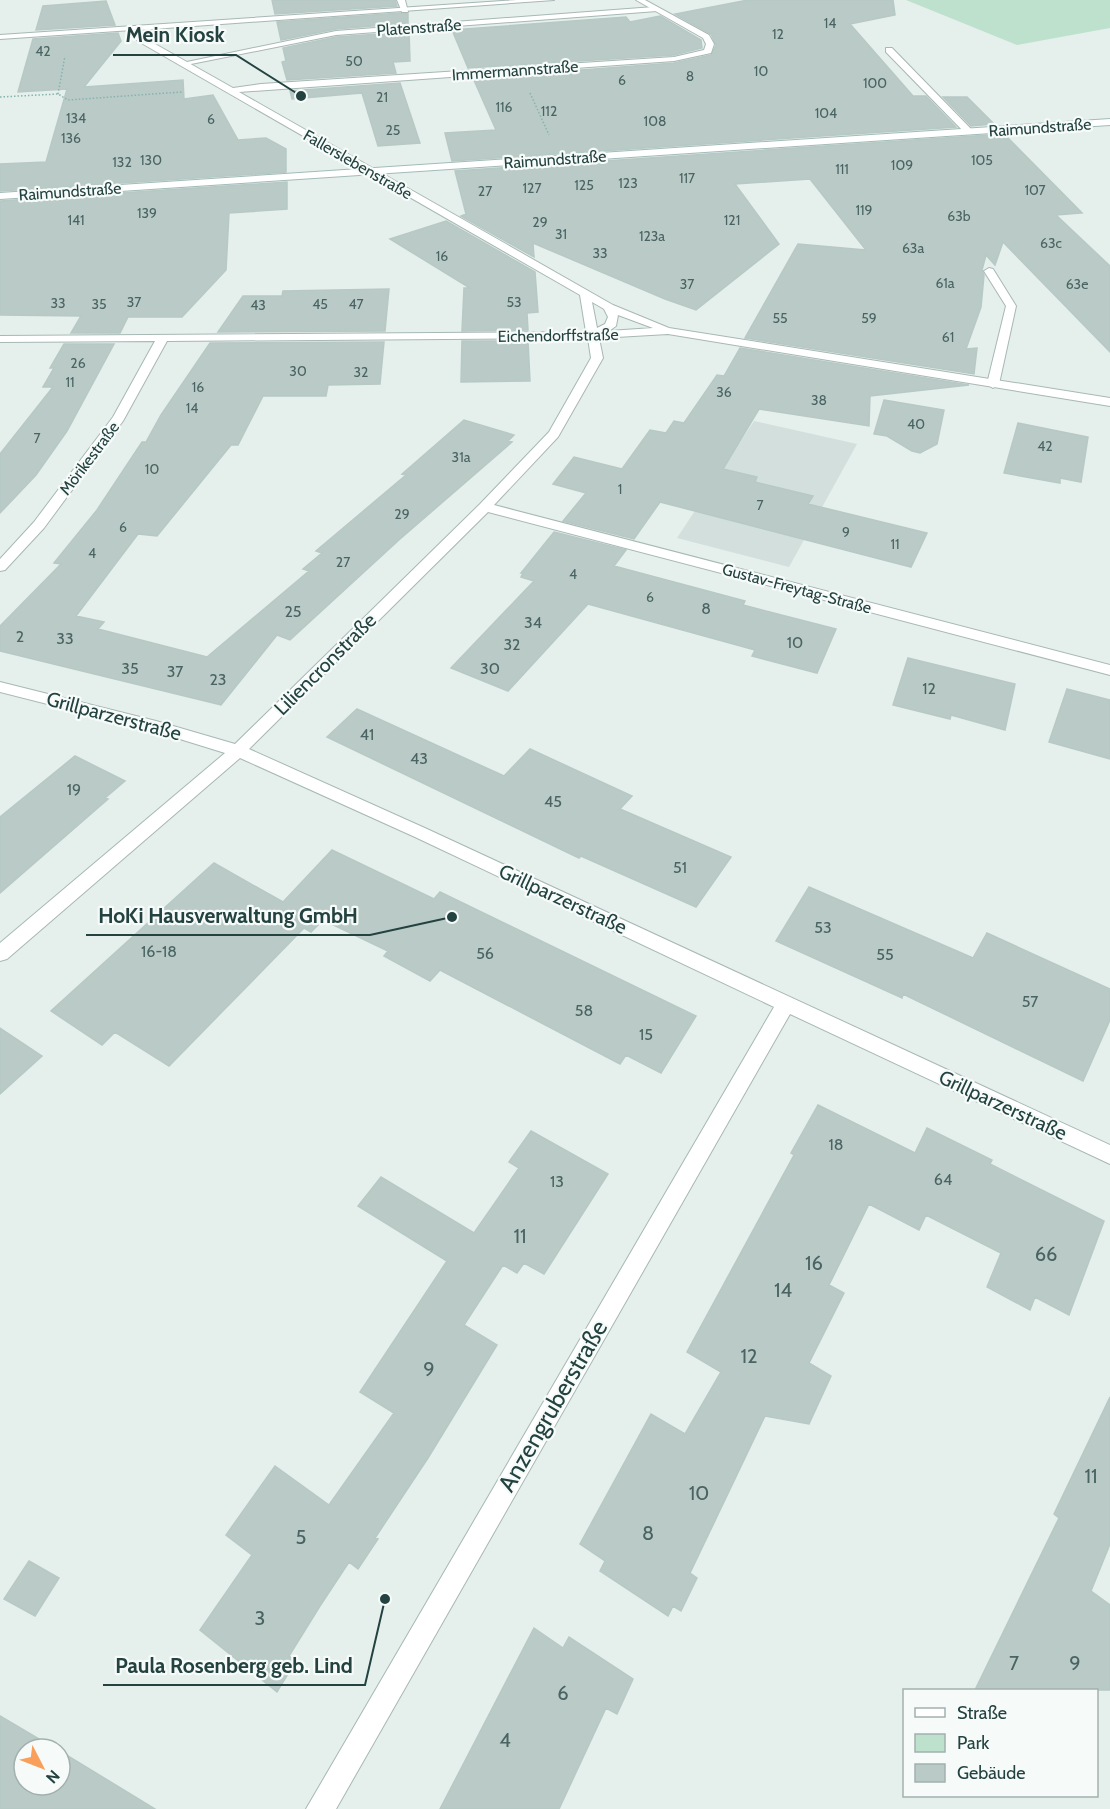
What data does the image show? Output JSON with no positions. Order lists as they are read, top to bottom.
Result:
{
  "streets": {
    "street": [
      "Platenstraße",
      "Immermannstraße",
      "Raimundstraße",
      "Fallerslebenstraße",
      "Eichendorffstraße",
      "Mörikestraße",
      "Gustav-Freytag-Straße",
      "Liliencronstraße",
      "Grillparzerstraße",
      "Anzengruberstraße"
    ]
  },
  "crossings": [
    ["Platenstraße", "Immermannstraße"],
    ["Platenstraße", "Fallerslebenstraße"],
    ["Immermannstraße", "Fallerslebenstraße"],
    ["Raimundstraße", "Fallerslebenstraße"],
    ["Fallerslebenstraße", "Eichendorffstraße"],
    ["Eichendorffstraße", "Mörikestraße"],
    ["Eichendorffstraße", "Liliencronstraße"],
    ["Gustav-Freytag-Straße", "Liliencronstraße"],
    ["Liliencronstraße", "Grillparzerstraße"],
    ["Grillparzerstraße", "Anzengruberstraße"]
  ],
  "places": ["Mein Kiosk", "HoKi Hausverwaltung GmbH", "Paula Rosenberg geb. Lind"],
  "house_numbers": [
    "14",
    "12",
    "42",
    "50",
    "10",
    "8",
    "6",
    "100",
    "21",
    "116",
    "112",
    "104",
    "134",
    "6",
    "108",
    "25",
    "136",
    "130",
    "105",
    "132",
    "109",
    "111",
    "117",
    "123",
    "125",
    "127",
    "107",
    "27",
    "119",
    "139",
    "63b",
    "141",
    "121",
    "29",
    "31",
    "123a",
    "63c",
    "63a",
    "33",
    "16",
    "61a",
    "37",
    "63e",
    "37",
    "53",
    "33",
    "35",
    "45",
    "47",
    "43",
    "55",
    "59",
    "61",
    "26",
    "30",
    "32",
    "11",
    "16",
    "36",
    "38",
    "14",
    "40",
    "7",
    "42",
    "31a",
    "10",
    "1",
    "7",
    "29",
    "6",
    "9",
    "11",
    "4",
    "27",
    "4",
    "6",
    "8",
    "25",
    "34",
    "2",
    "33",
    "10",
    "32",
    "35",
    "30",
    "37",
    "23",
    "12",
    "41",
    "43",
    "19",
    "45",
    "51",
    "53",
    "16-18",
    "56",
    "55",
    "57",
    "58",
    "15",
    "18",
    "64",
    "13",
    "11",
    "66",
    "16",
    "14",
    "12",
    "9",
    "11",
    "10",
    "8",
    "5",
    "3",
    "7",
    "9",
    "6",
    "4"
  ],
  "legend": ["Straße", "Park", "Gebäude"],
  "north": "bottom right"
}
